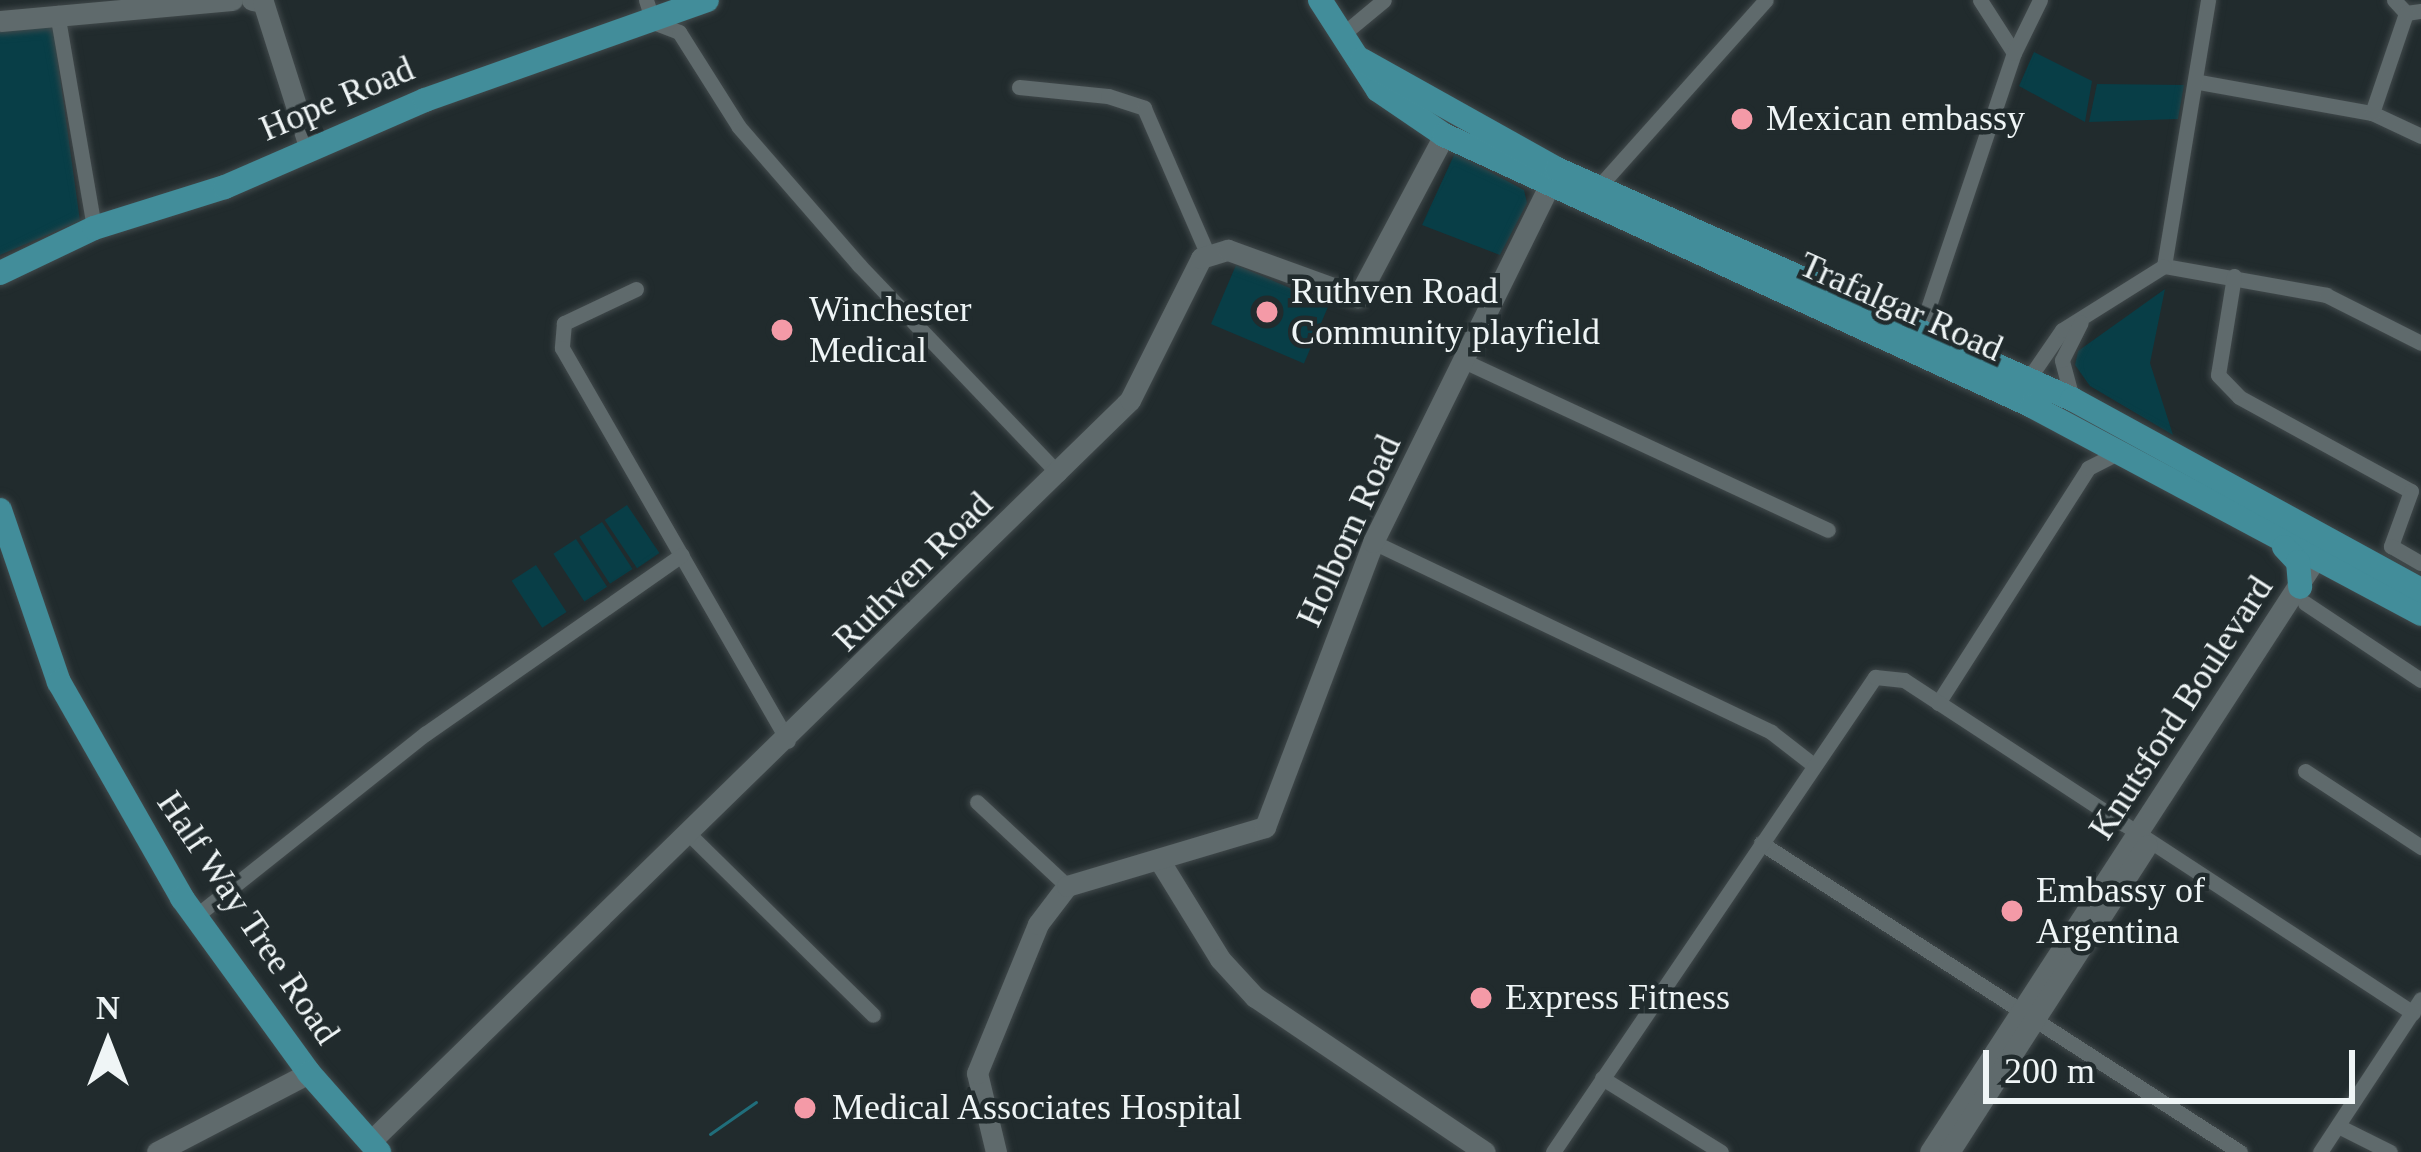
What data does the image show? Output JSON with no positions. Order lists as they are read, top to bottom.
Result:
{
  "streets": {
    "main road": ["Hope Road", "Trafalgar Road", "Half Way Tree Road"],
    "street": ["Holborn Road", "Ruthven Road", "Knutsford Boulevard"]
  },
  "crossings": [
    ["Trafalgar Road", "Holborn Road"],
    ["Trafalgar Road", "Knutsford Boulevard"],
    ["Ruthven Road", "Half Way Tree Road"]
  ],
  "places": [
    "Mexican embassy",
    "Ruthven Road Community playfield",
    "Winchester Medical",
    "Embassy of Argentina",
    "Express Fitness",
    "Medical Associates Hospital"
  ],
  "scale_bar": "200 m",
  "north": "top"
}
